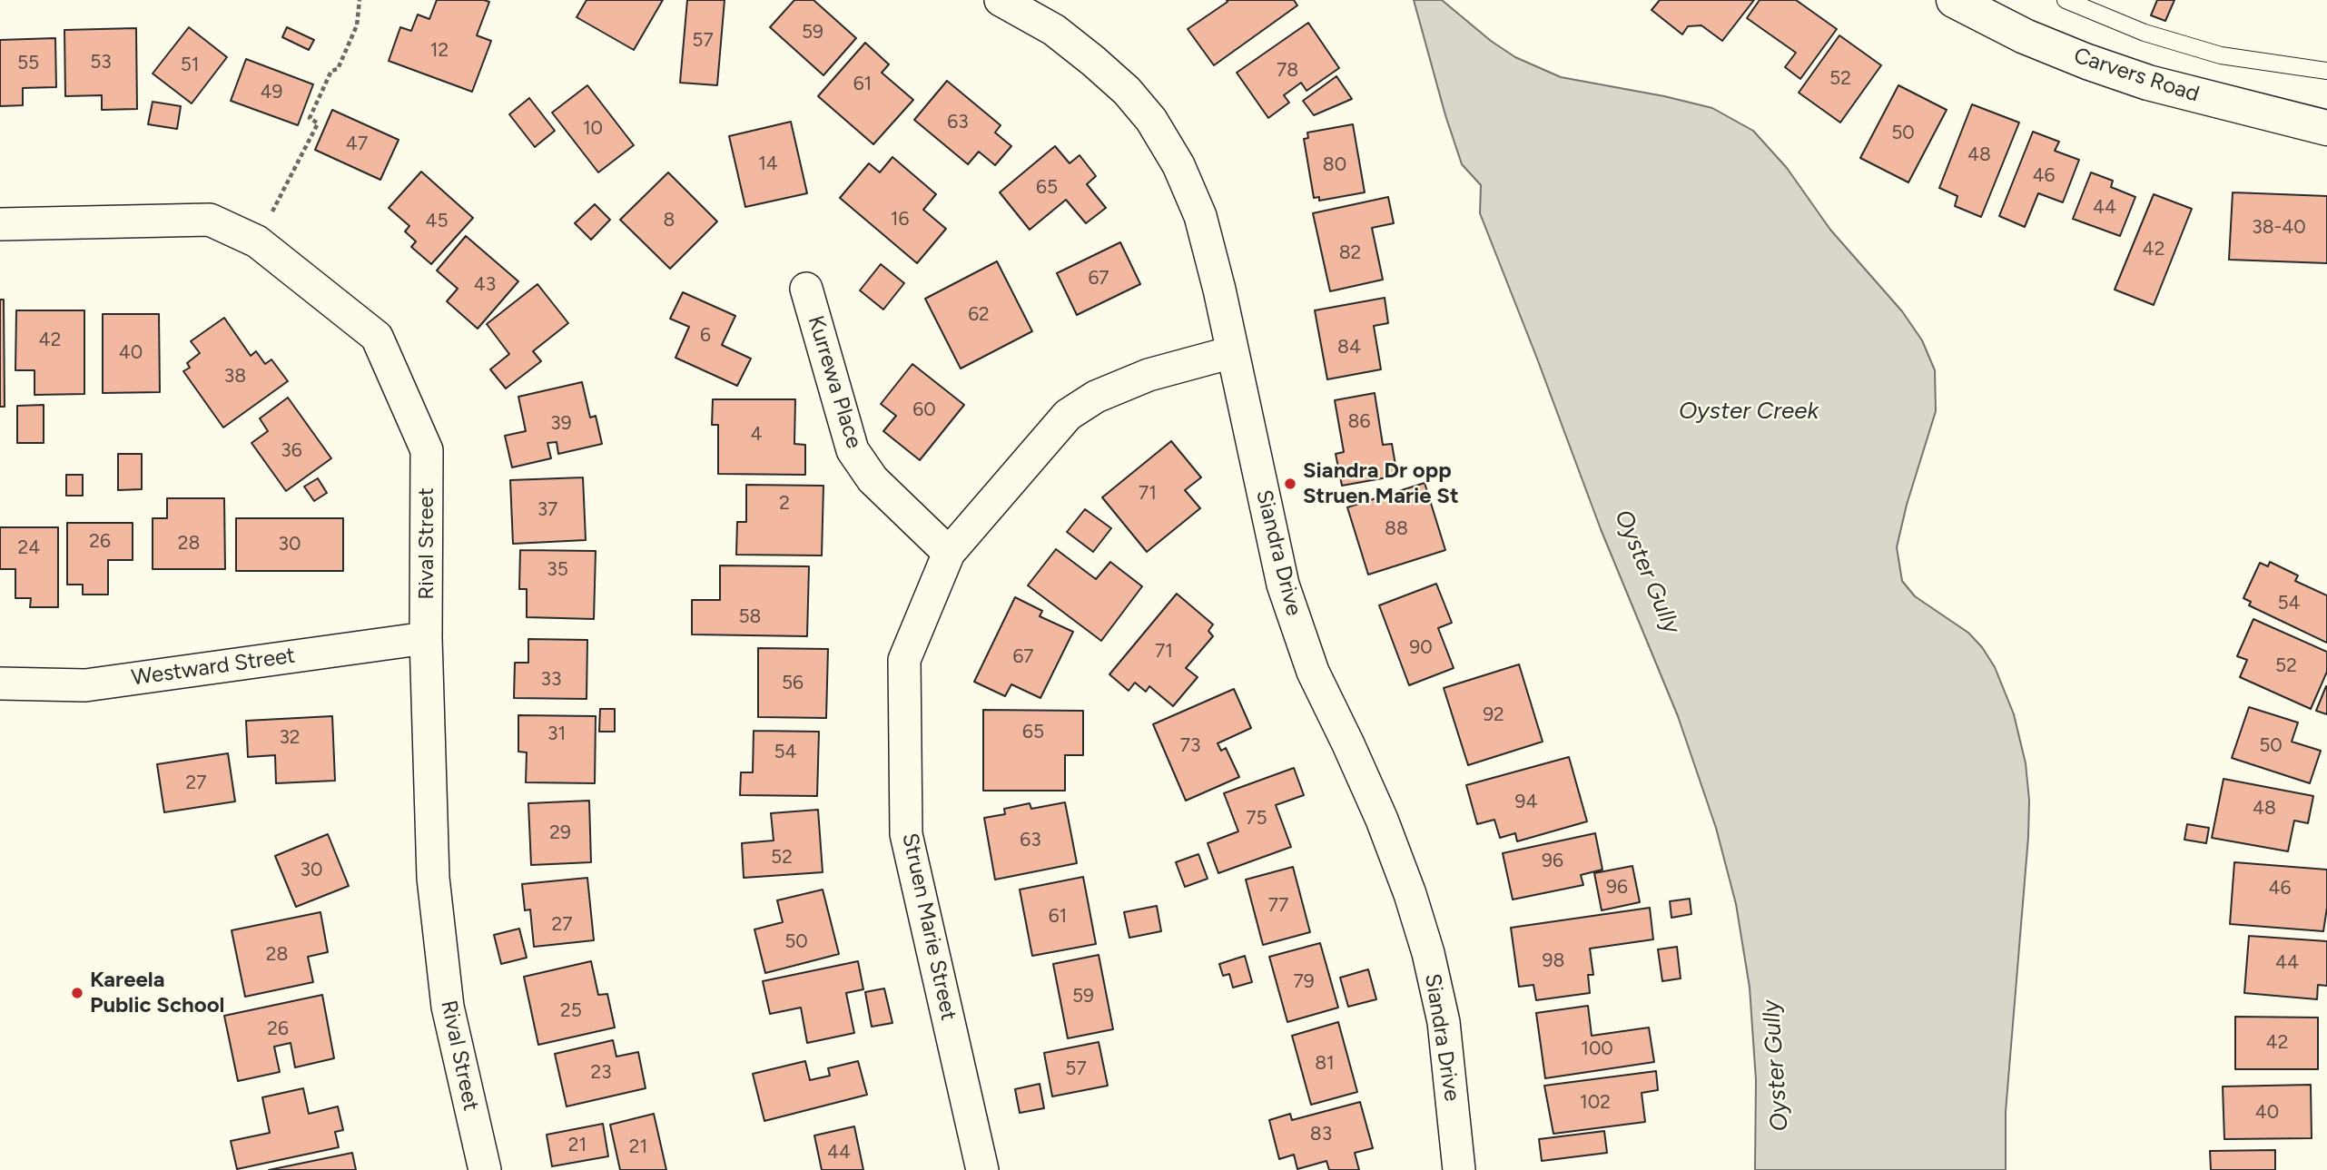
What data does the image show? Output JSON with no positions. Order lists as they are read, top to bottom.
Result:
{
  "streets": {
    "street": [
      "Carvers Road",
      "Kurrewa Place",
      "Rival Street",
      "Siandra Drive",
      "Westward Street",
      "Struen Marie Street"
    ]
  },
  "crossings": [
    ["Kurrewa Place", "Struen Marie Street"],
    ["Rival Street", "Westward Street"],
    ["Siandra Drive", "Struen Marie Street"]
  ],
  "water": ["Oyster Creek", "Oyster Gully"],
  "places": ["Siandra Dr opp Struen Marie St", "Kareela Public School"],
  "house_numbers": [
    "59",
    "57",
    "12",
    "53",
    "55",
    "51",
    "78",
    "52",
    "61",
    "49",
    "63",
    "10",
    "50",
    "47",
    "48",
    "14",
    "80",
    "46",
    "65",
    "44",
    "16",
    "8",
    "45",
    "38-40",
    "42",
    "82",
    "67",
    "43",
    "62",
    "6",
    "42",
    "84",
    "40",
    "38",
    "60",
    "86",
    "39",
    "4",
    "36",
    "71",
    "2",
    "37",
    "88",
    "26",
    "28",
    "30",
    "24",
    "35",
    "54",
    "58",
    "90",
    "71",
    "67",
    "52",
    "33",
    "56",
    "92",
    "65",
    "31",
    "32",
    "73",
    "50",
    "54",
    "27",
    "94",
    "48",
    "75",
    "29",
    "63",
    "52",
    "96",
    "30",
    "96",
    "46",
    "77",
    "61",
    "27",
    "50",
    "28",
    "98",
    "44",
    "79",
    "59",
    "25",
    "26",
    "42",
    "100",
    "81",
    "57",
    "23",
    "102",
    "40",
    "83",
    "21",
    "21",
    "44"
  ]
}
